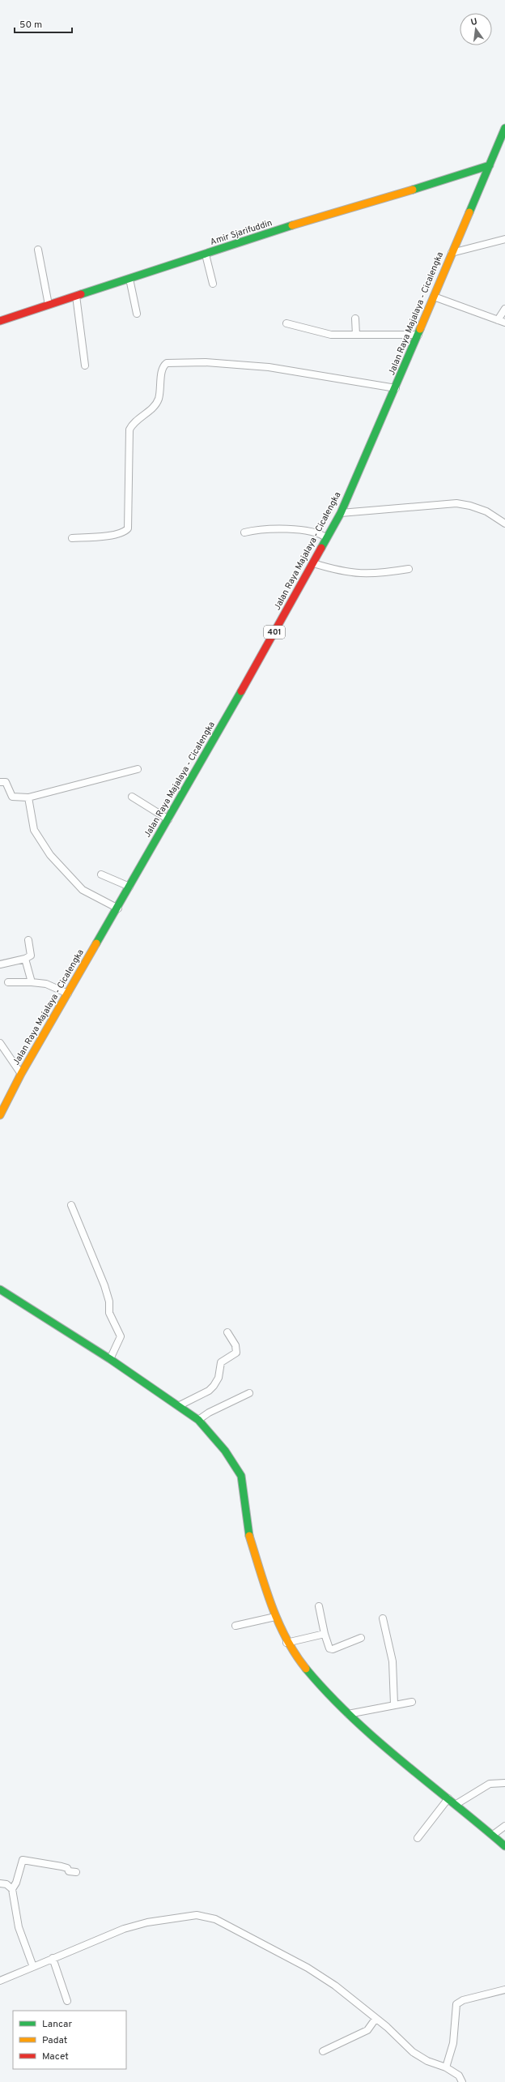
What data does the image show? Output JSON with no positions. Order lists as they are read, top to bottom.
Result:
{
  "streets": {
    "main road": ["Amir Sjarifuddin", "Jalan Raya Majalaya - Cicalengka", "401"]
  },
  "crossings": [
    ["Amir Sjarifuddin", "Jalan Raya Majalaya - Cicalengka"]
  ],
  "legend": ["Lancar", "Padat", "Macet"],
  "scale_bar": "50 m",
  "north": "top"
}
